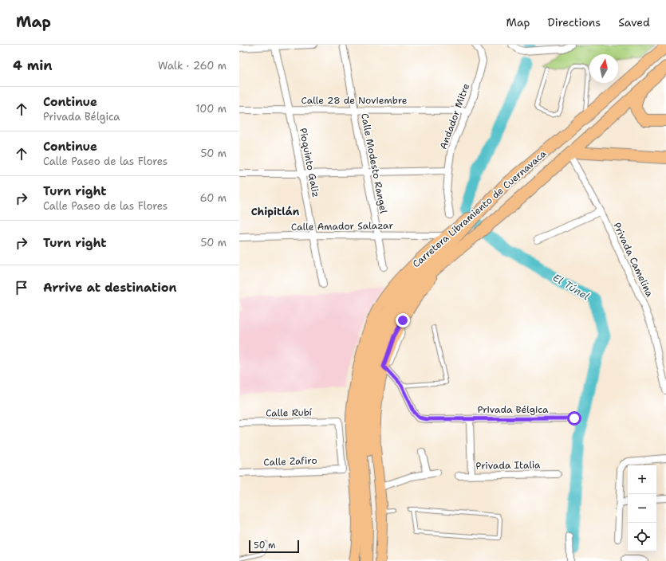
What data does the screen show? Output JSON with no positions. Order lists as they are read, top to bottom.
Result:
{
  "streets": {
    "highway": ["Carretera Libramiento de Cuernavaca"],
    "street": [
      "Calle 28 de Noviembre",
      "Andador Mitre",
      "Pioquinto Galiz",
      "Calle Modesto Rangel",
      "Calle Amador Salazar",
      "Privada Camelina",
      "Privada Bélgica",
      "Calle Rubí",
      "Calle Zafiro",
      "Privada Italia"
    ]
  },
  "crossings": [
    ["Calle 28 de Noviembre", "Andador Mitre"],
    ["Calle 28 de Noviembre", "Pioquinto Galiz"],
    ["Calle 28 de Noviembre", "Calle Modesto Rangel"],
    ["Pioquinto Galiz", "Calle Amador Salazar"],
    ["Calle Modesto Rangel", "Calle Amador Salazar"],
    ["Carretera Libramiento de Cuernavaca", "Calle Amador Salazar"],
    ["Carretera Libramiento de Cuernavaca", "Privada Camelina"],
    ["Privada Bélgica", "Privada Italia"],
    ["Calle Rubí", "Calle Zafiro"]
  ],
  "districts": ["Chipitlán"],
  "water": ["El Túnel"],
  "scale_bar": "50 m",
  "north": "top",
  "page": {
    "header": "Map",
    "nav": ["Map", "Directions", "Saved"],
    "heading": ["4 min", "Walk · 260 m"],
    "list": [
      ["Continue", "Privada Bélgica", "100 m"],
      ["Continue", "Calle Paseo de las Flores", "50 m"],
      ["Turn right", "Calle Paseo de las Flores", "60 m"],
      ["Turn right", "50 m"],
      "Arrive at destination"
    ],
    "map_buttons": ["+", "−"],
    "scale": "50 m"
  }
}
